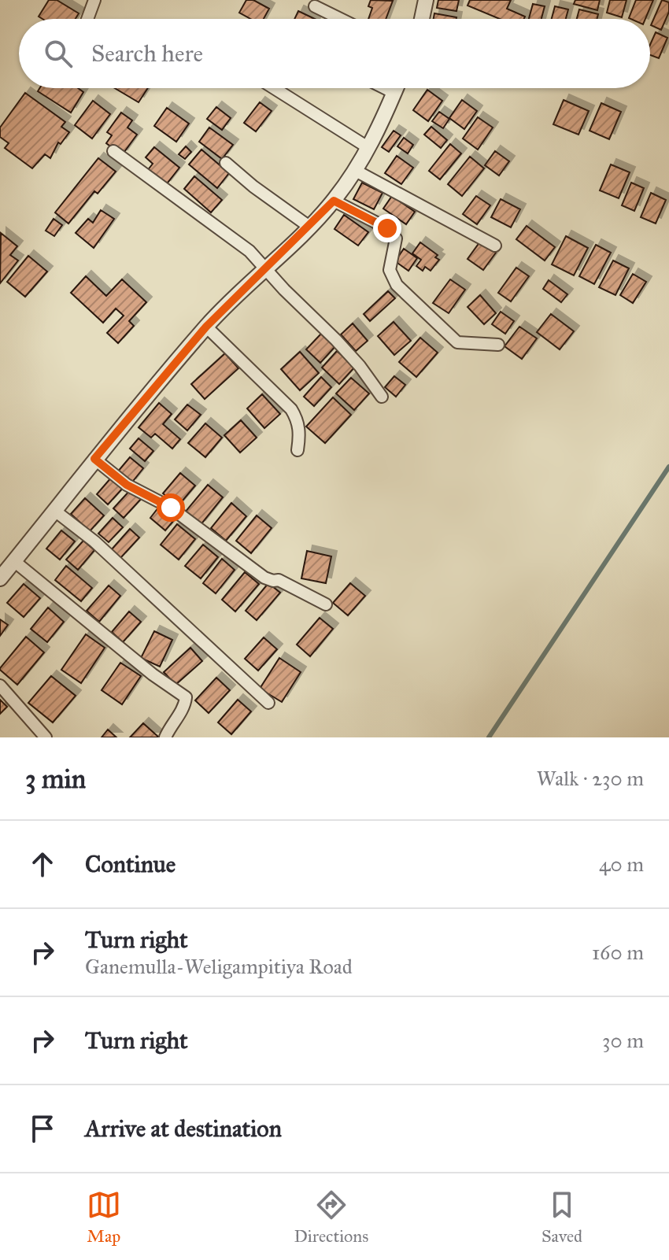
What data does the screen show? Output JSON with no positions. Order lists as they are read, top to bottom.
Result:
{
  "page": {
    "search": "Search here",
    "heading": ["3 min", "Walk · 230 m"],
    "list": [
      ["Continue", "40 m"],
      ["Turn right", "Ganemulla-Weligampitiya Road", "160 m"],
      ["Turn right", "30 m"],
      "Arrive at destination"
    ],
    "nav": ["Map", "Directions", "Saved"]
  }
}
